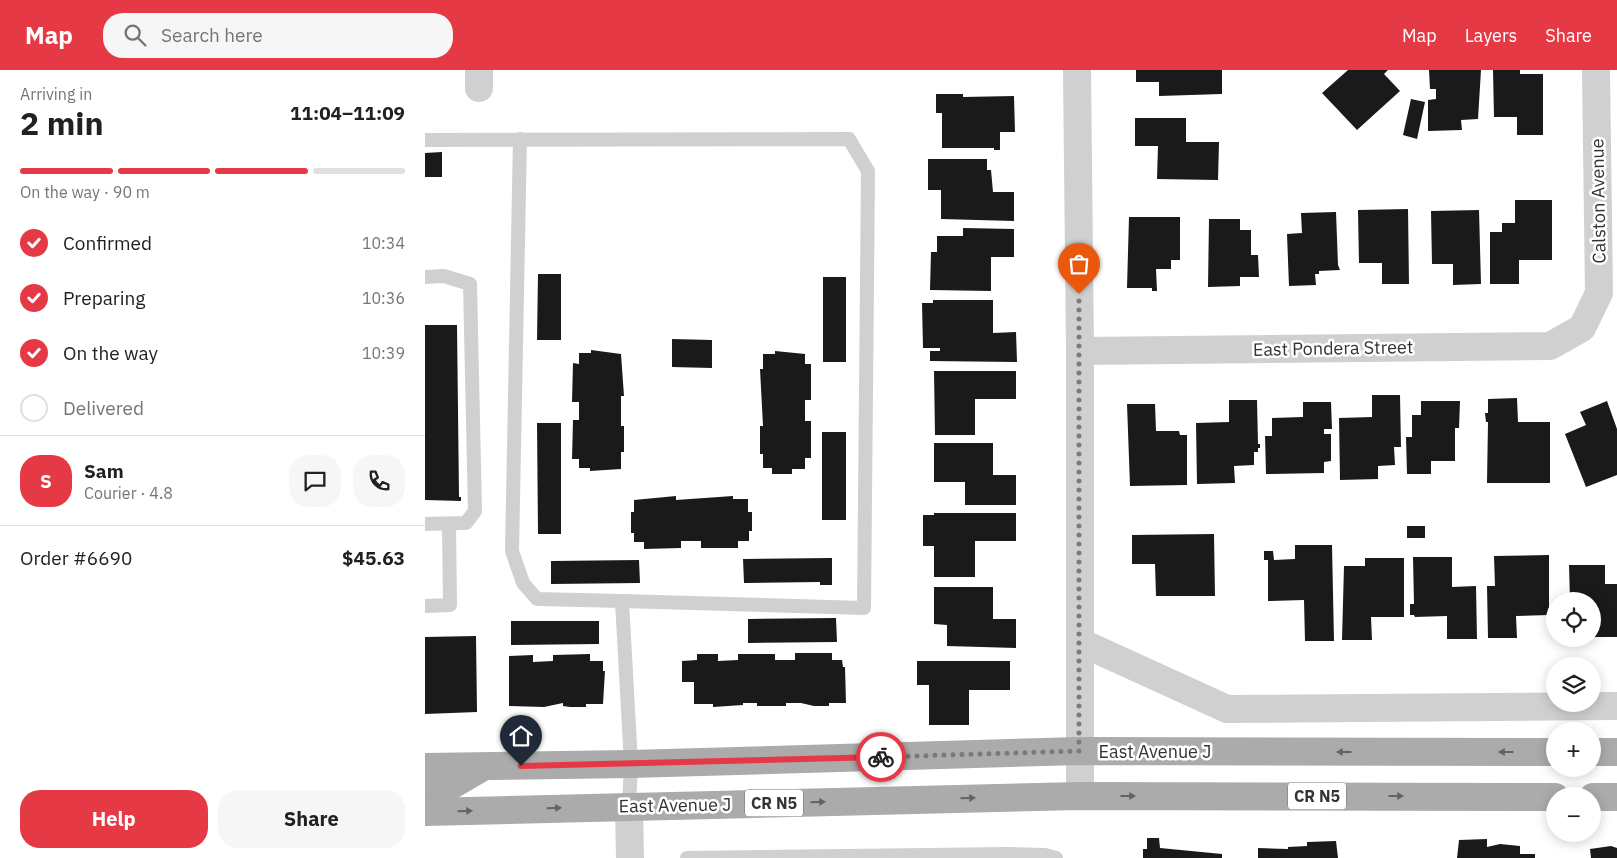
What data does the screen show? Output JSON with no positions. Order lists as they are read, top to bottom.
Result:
{
  "streets": {
    "main road": ["East Avenue J", "CR N5"],
    "street": ["Calston Avenue", "East Pondera Street"]
  },
  "crossings": [
    ["Calston Avenue", "East Pondera Street"]
  ],
  "page": {
    "header": "Map",
    "search": "Search here",
    "nav": ["Map", "Layers", "Share"],
    "heading": ["2 min", "Arriving in", "11:04–11:09"],
    "panel": [
      "Sam",
      "Courier · 4.8",
      "Order #6690",
      "$45.63"
    ],
    "bar": "On the way · 90 m",
    "list": [
      ["Confirmed", "10:34"],
      ["Preparing", "10:36"],
      ["On the way", "10:39"],
      "Delivered"
    ],
    "round": "S",
    "map_buttons": ["+", "−"],
    "buttons": ["Help", "Share"]
  }
}
